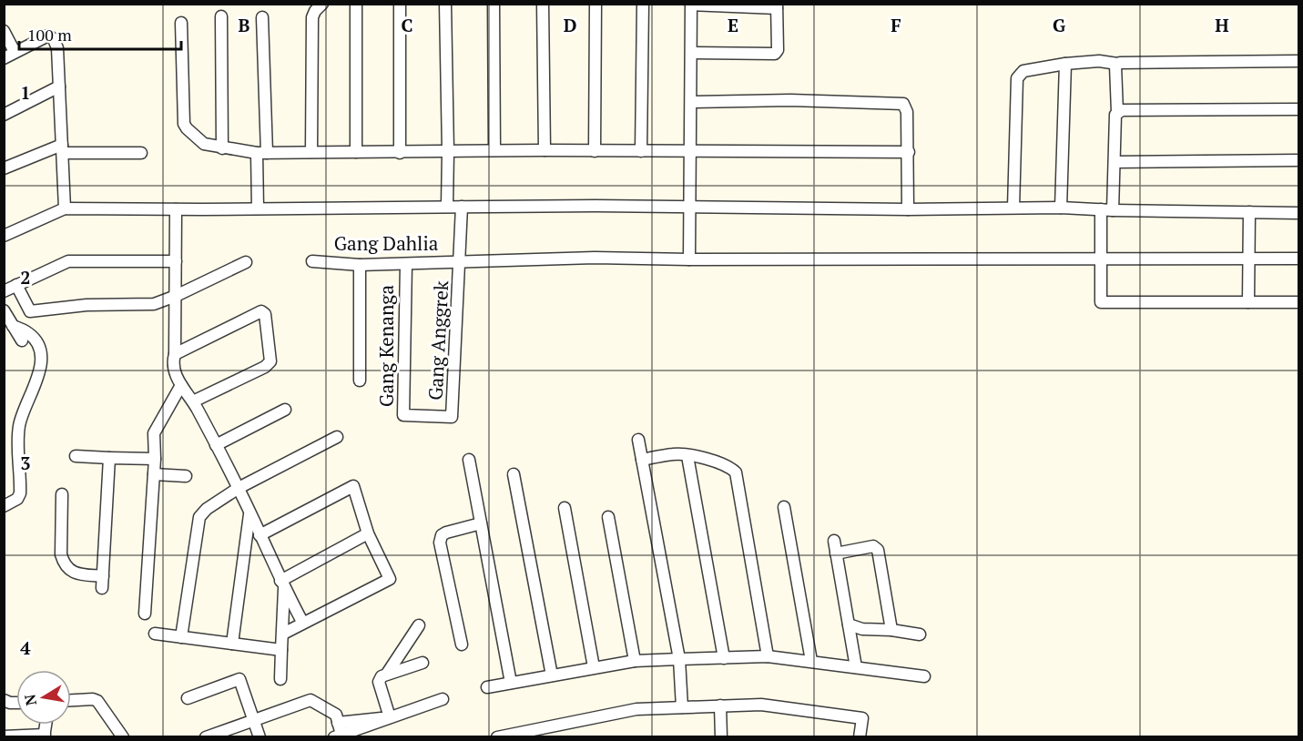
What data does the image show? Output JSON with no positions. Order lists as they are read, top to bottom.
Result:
{
  "streets": {
    "street": ["Gang Dahlia", "Gang Anggrek", "Gang Kenanga"]
  },
  "crossings": [
    ["Gang Dahlia", "Gang Anggrek"],
    ["Gang Dahlia", "Gang Kenanga"],
    ["Gang Anggrek", "Gang Kenanga"]
  ],
  "scale_bar": "100 m",
  "north": "left",
  "grid": {
    "columns": [
      "B",
      "C",
      "D",
      "E",
      "F",
      "G",
      "H"
    ],
    "rows": [
      "1",
      "2",
      "3",
      "4"
    ]
  }
}
